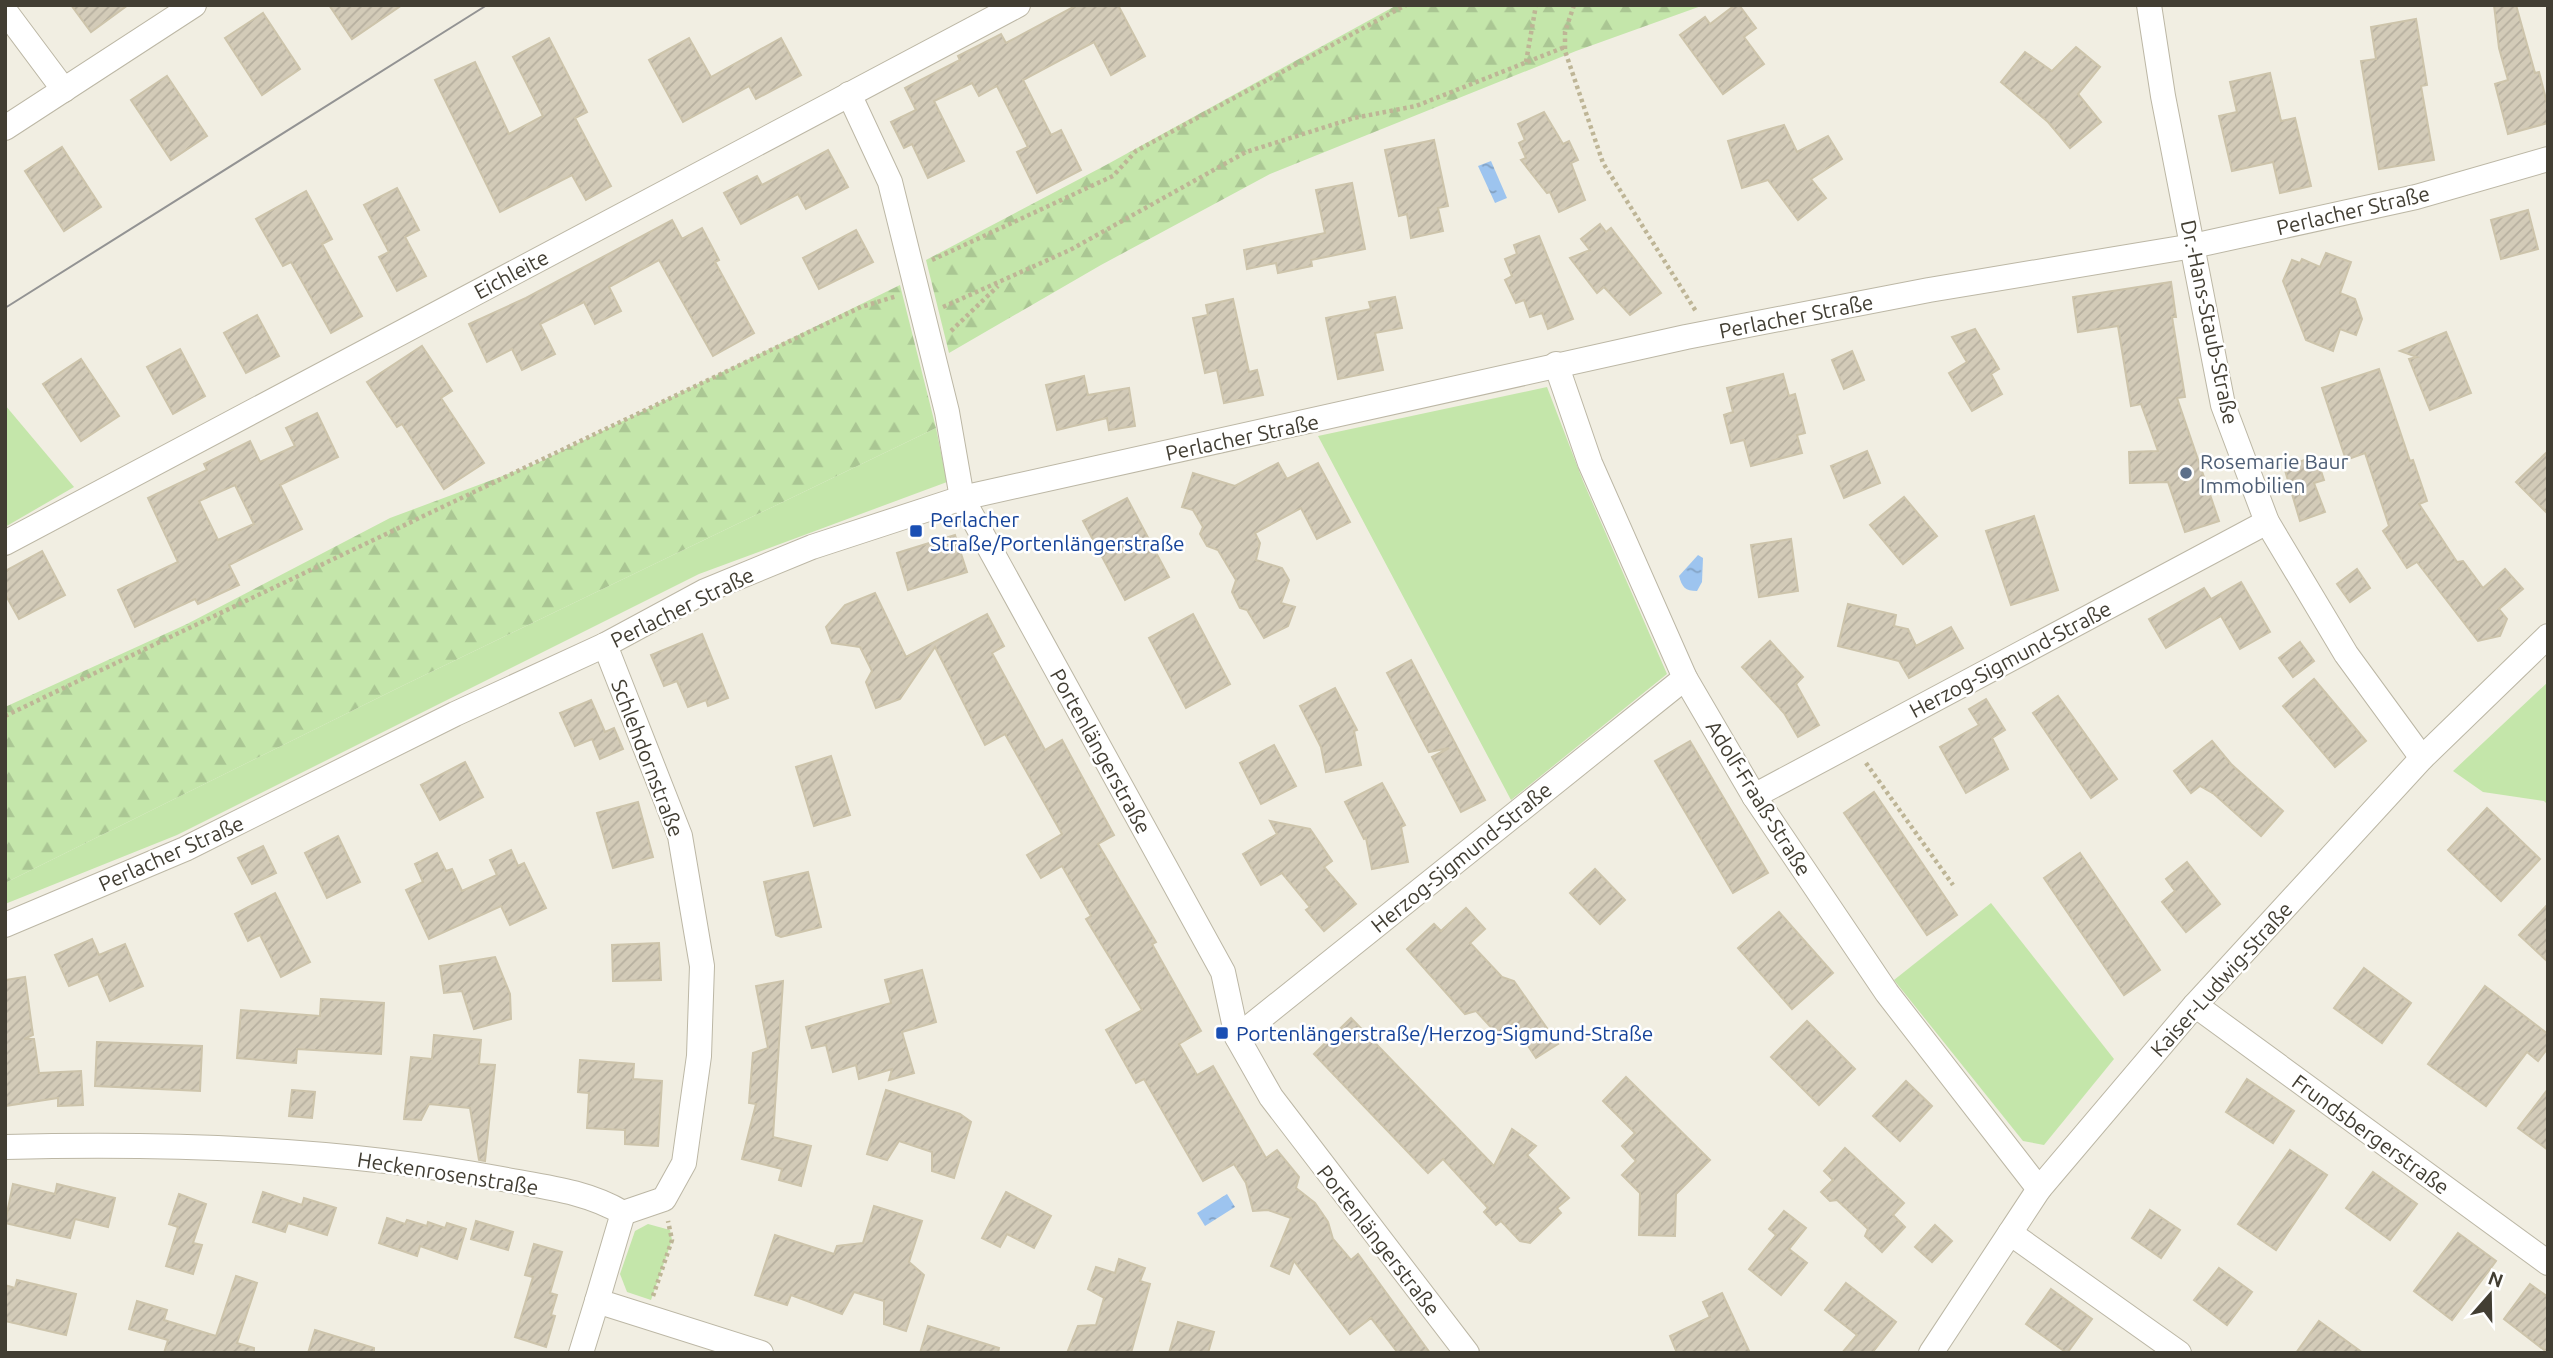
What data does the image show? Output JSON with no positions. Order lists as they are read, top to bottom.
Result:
{
  "streets": {
    "street": [
      "Perlacher Straße",
      "Eichleite",
      "Dr.-Hans-Staub-Straße",
      "Herzog-Sigmund-Straße",
      "Portenlängerstraße",
      "Schlehdornstraße",
      "Adolf-Fraaß-Straße",
      "Kaiser-Ludwig-Straße",
      "Frundsbergerstraße",
      "Heckenrosenstraße"
    ]
  },
  "crossings": [
    ["Perlacher Straße", "Dr.-Hans-Staub-Straße"],
    ["Perlacher Straße", "Portenlängerstraße"],
    ["Perlacher Straße", "Schlehdornstraße"],
    ["Perlacher Straße", "Adolf-Fraaß-Straße"],
    ["Eichleite", "Portenlängerstraße"],
    ["Dr.-Hans-Staub-Straße", "Herzog-Sigmund-Straße"],
    ["Dr.-Hans-Staub-Straße", "Kaiser-Ludwig-Straße"],
    ["Herzog-Sigmund-Straße", "Portenlängerstraße"],
    ["Herzog-Sigmund-Straße", "Adolf-Fraaß-Straße"],
    ["Adolf-Fraaß-Straße", "Kaiser-Ludwig-Straße"],
    ["Kaiser-Ludwig-Straße", "Frundsbergerstraße"]
  ],
  "places": {
    "other": ["Rosemarie Baur Immobilien"],
    "transit": ["Perlacher Straße/Portenlängerstraße", "Portenlängerstraße/Herzog-Sigmund-Straße"]
  },
  "north": "top"
}
